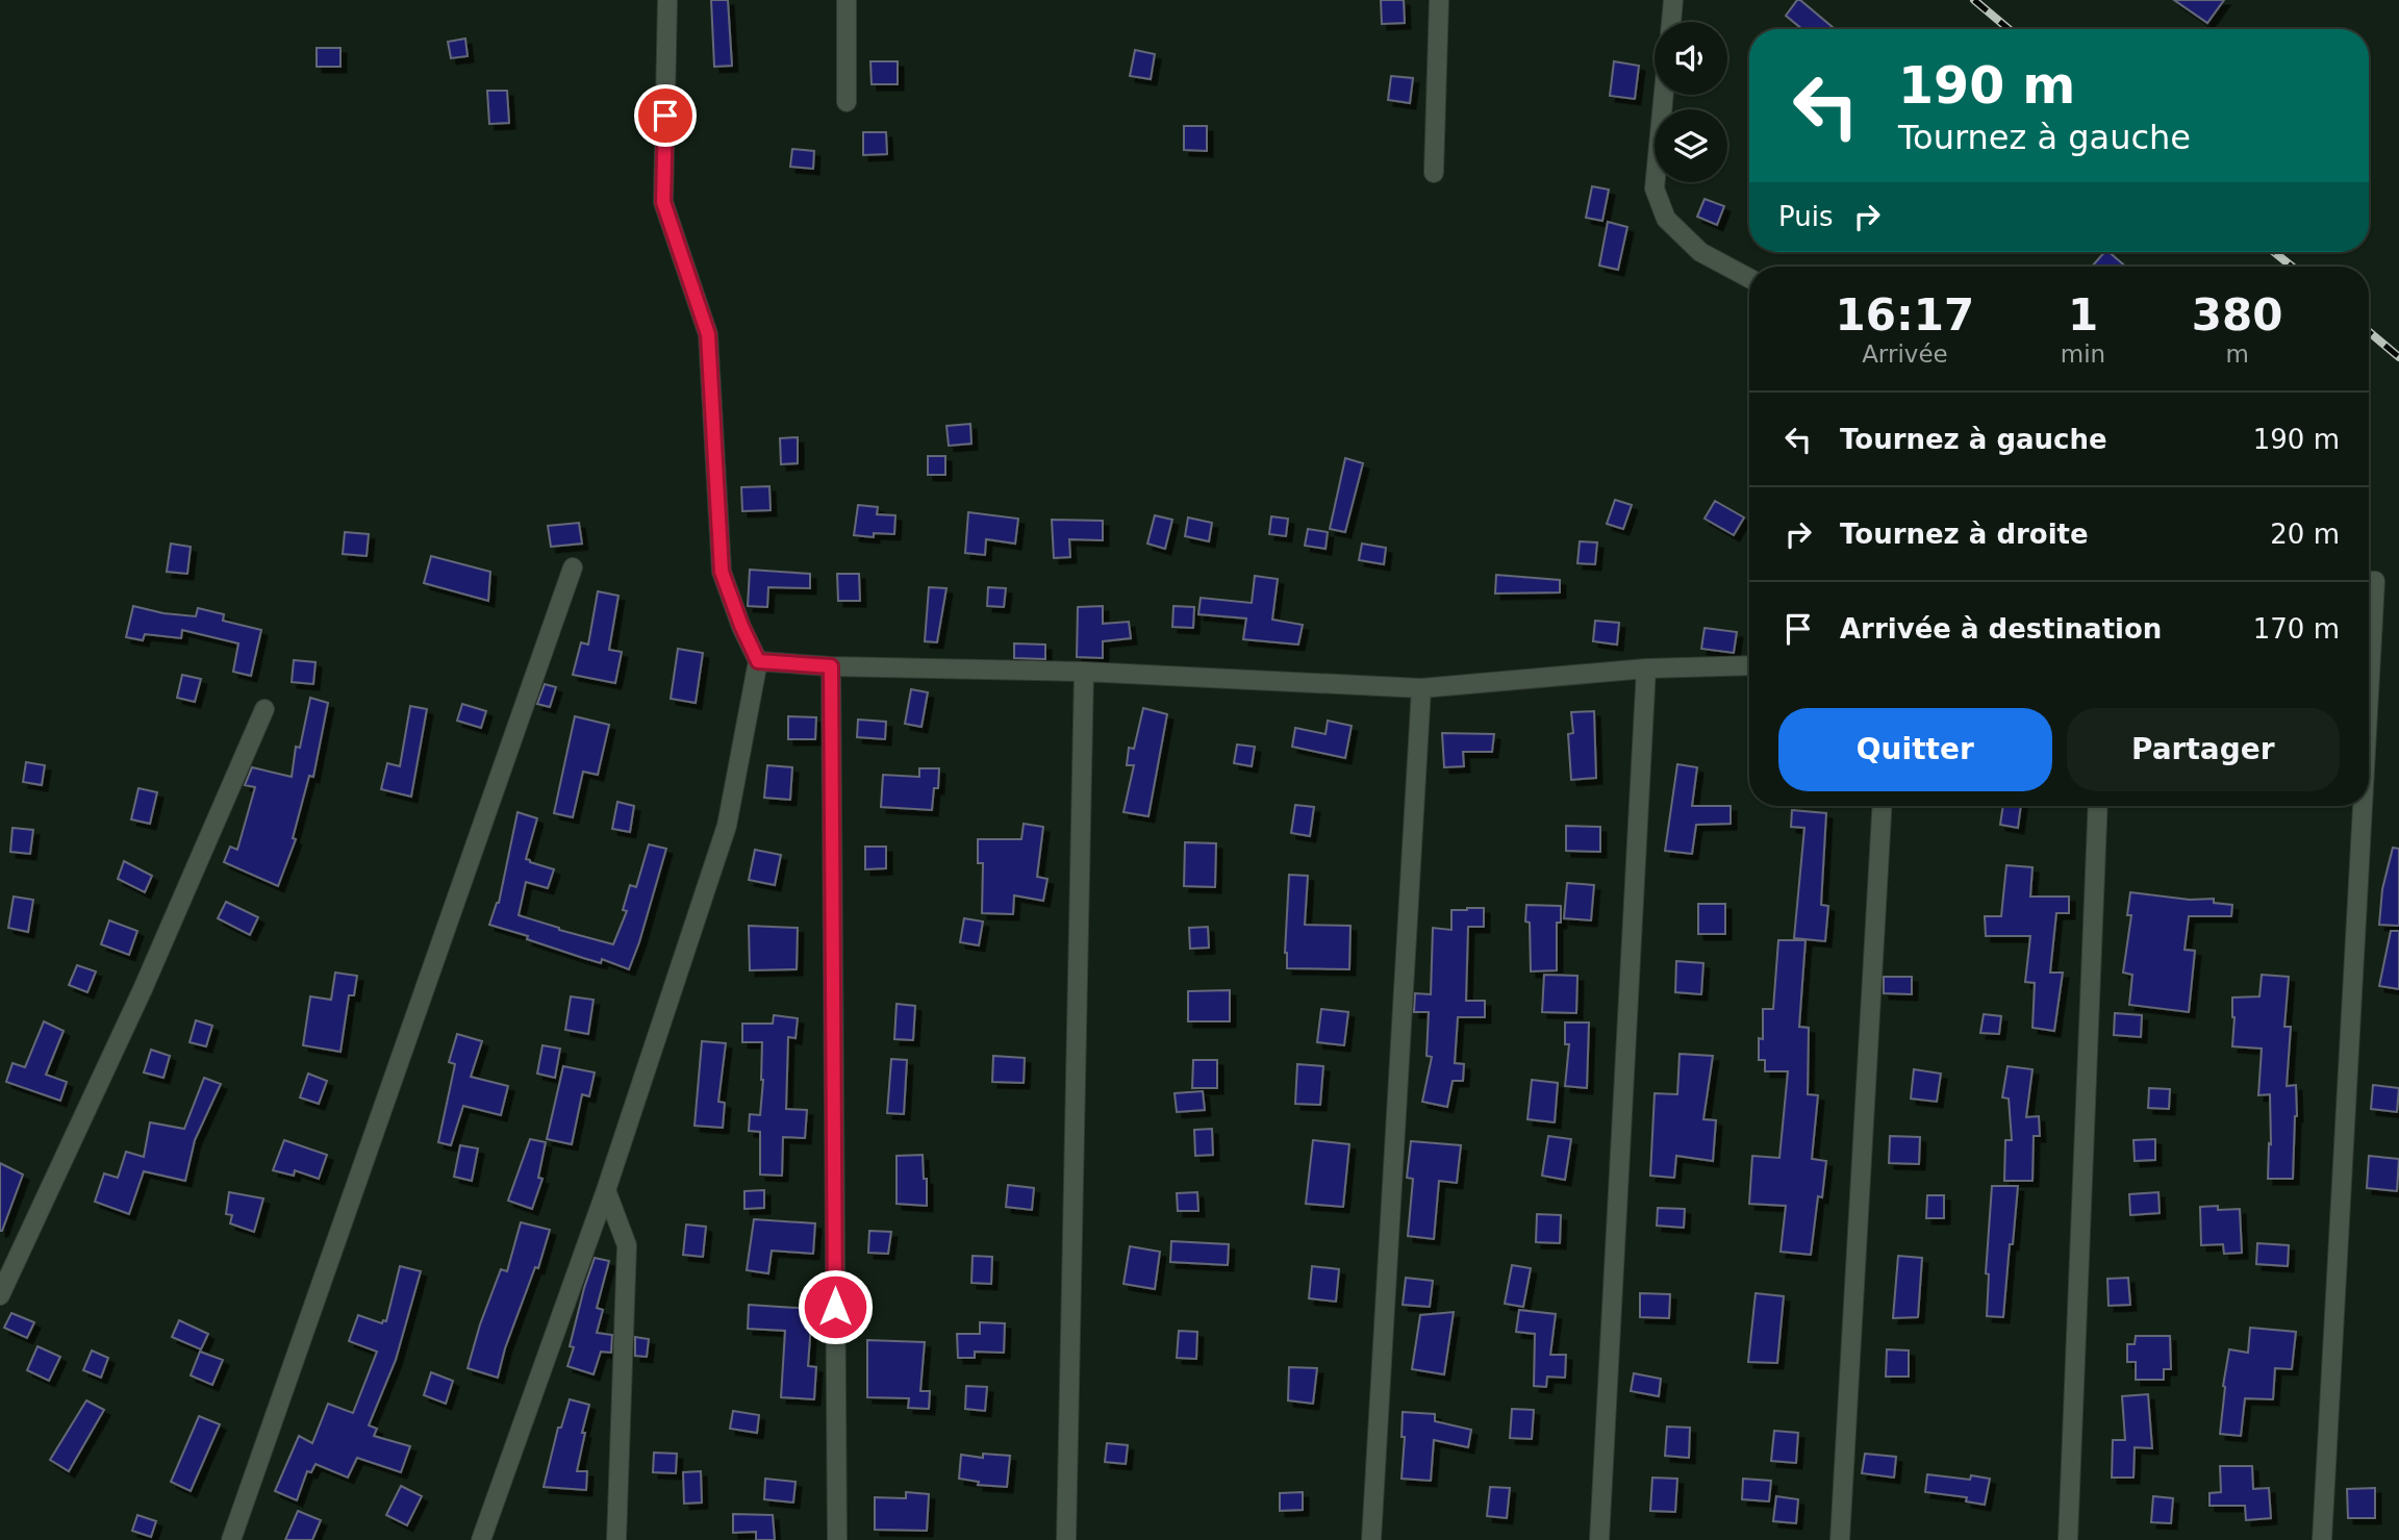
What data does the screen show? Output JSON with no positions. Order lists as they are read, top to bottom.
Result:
{
  "page": {
    "turn": ["190 m", "Tournez à gauche"],
    "then": "Puis",
    "eta": [
      "16:17",
      "Arrivée",
      "1",
      "min",
      "380",
      "m"
    ],
    "list": [
      {
        "name": "Tournez à gauche",
        "value": "190 m"
      },
      {
        "name": "Tournez à droite",
        "value": "20 m"
      },
      {
        "name": "Arrivée à destination",
        "value": "170 m"
      }
    ],
    "buttons": ["Quitter", "Partager"]
  }
}
